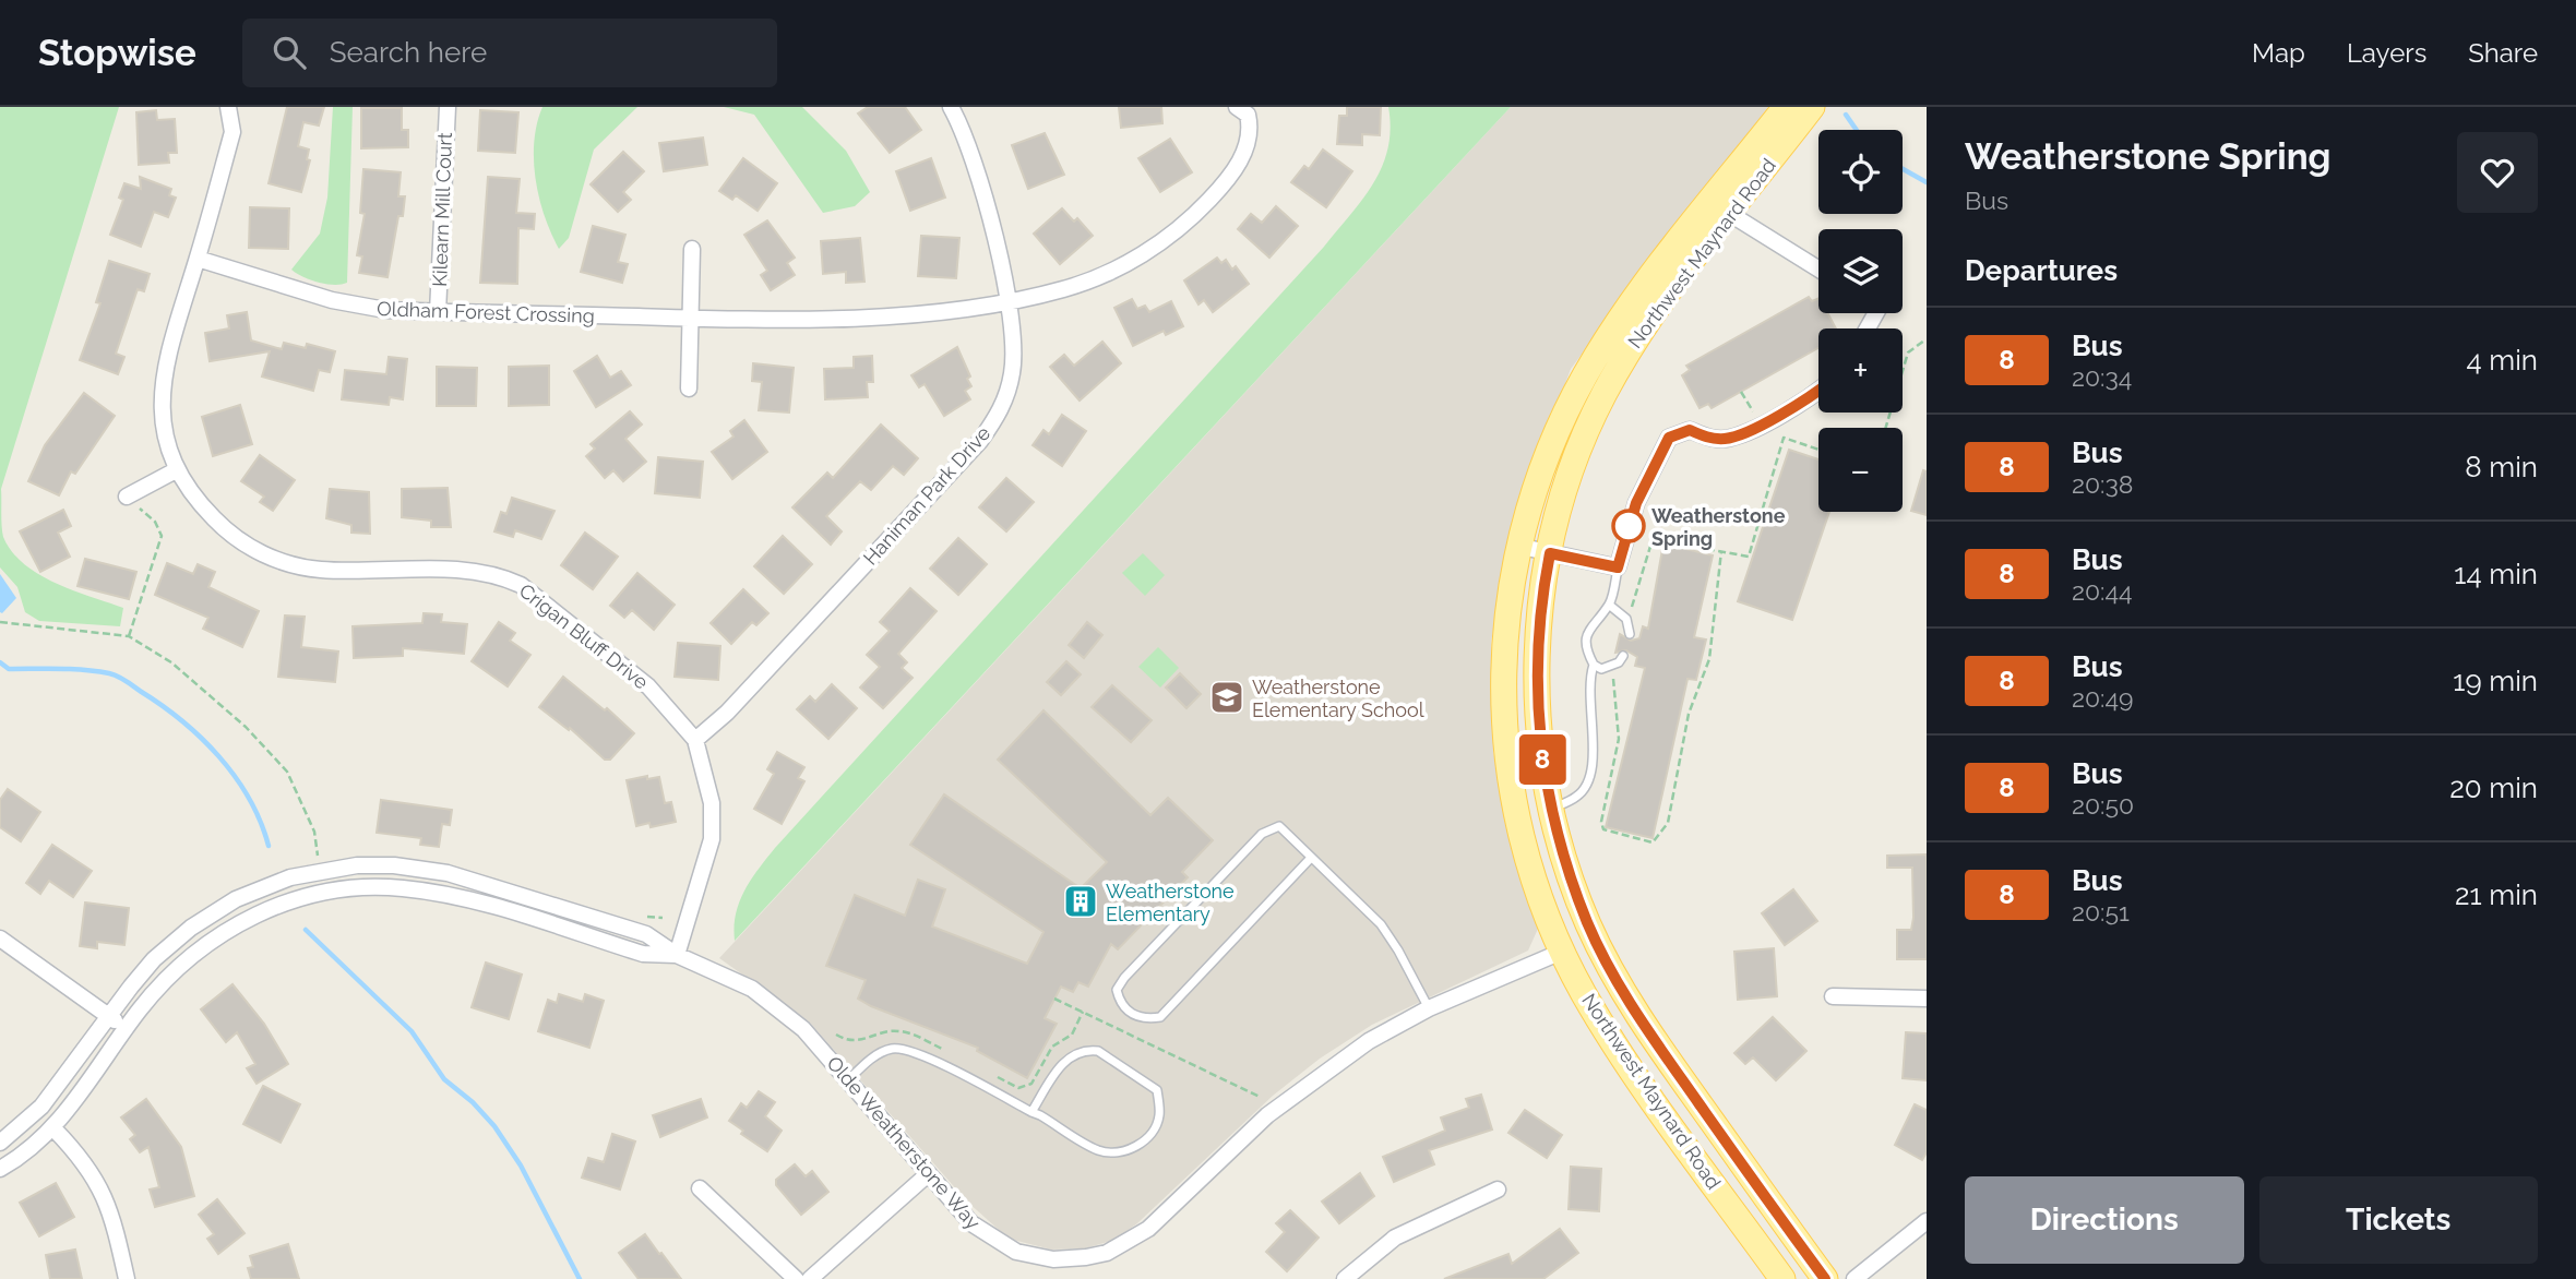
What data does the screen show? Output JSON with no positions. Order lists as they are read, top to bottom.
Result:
{
  "streets": {
    "main road": ["Northwest Maynard Road"],
    "street": [
      "Kilearn Mill Court",
      "Oldham Forest Crossing",
      "Haniman Park Drive",
      "Crigan Bluff Drive",
      "Olde Weatherstone Way"
    ]
  },
  "crossings": [
    ["Kilearn Mill Court", "Oldham Forest Crossing"],
    ["Northwest Maynard Road", "Olde Weatherstone Way"],
    ["Oldham Forest Crossing", "Haniman Park Drive"],
    ["Oldham Forest Crossing", "Crigan Bluff Drive"],
    ["Haniman Park Drive", "Crigan Bluff Drive"],
    ["Crigan Bluff Drive", "Olde Weatherstone Way"]
  ],
  "places": {
    "other": ["Weatherstone Spring"],
    "school or university": ["Weatherstone Elementary School"],
    "building": ["Weatherstone Elementary"]
  },
  "lines": ["bus line 8"],
  "page": {
    "header": "Stopwise",
    "search": "Search here",
    "nav": ["Map", "Layers", "Share"],
    "on_map": "8",
    "heading": [
      ["Weatherstone Spring", "Bus"],
      "Departures"
    ],
    "map_buttons": ["+", "−"],
    "list": [
      {
        "mark": "8",
        "name": "Bus",
        "note": "20:34",
        "value": "4 min"
      },
      {
        "mark": "8",
        "name": "Bus",
        "note": "20:38",
        "value": "8 min"
      },
      {
        "mark": "8",
        "name": "Bus",
        "note": "20:44",
        "value": "14 min"
      },
      {
        "mark": "8",
        "name": "Bus",
        "note": "20:49",
        "value": "19 min"
      },
      {
        "mark": "8",
        "name": "Bus",
        "note": "20:50",
        "value": "20 min"
      },
      {
        "mark": "8",
        "name": "Bus",
        "note": "20:51",
        "value": "21 min"
      }
    ],
    "buttons": ["Directions", "Tickets"]
  }
}
